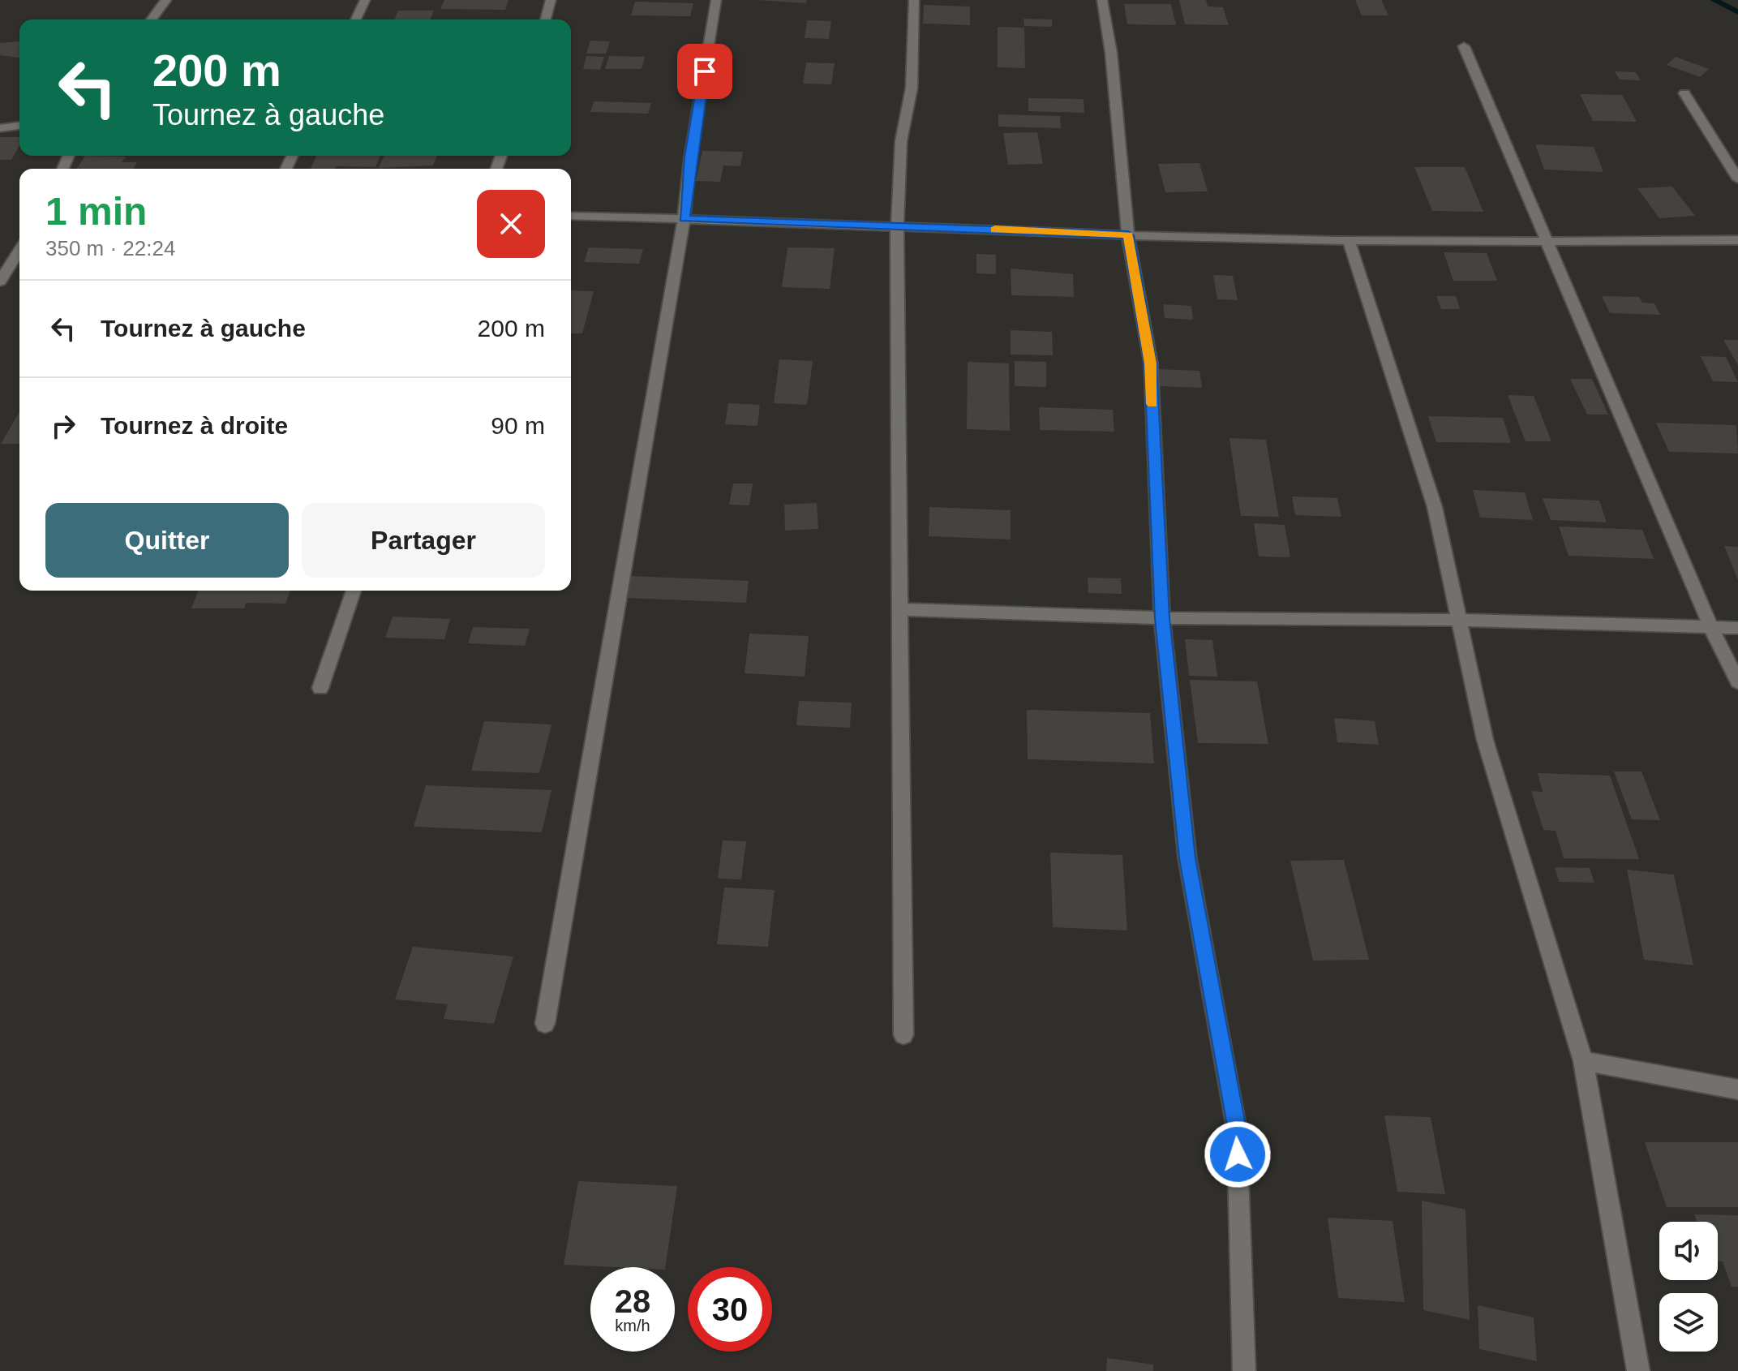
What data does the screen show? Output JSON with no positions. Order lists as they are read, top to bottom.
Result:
{
  "page": {
    "turn": ["200 m", "Tournez à gauche"],
    "heading": ["1 min", "350 m · 22:24"],
    "list": [
      {
        "name": "Tournez à gauche",
        "value": "200 m"
      },
      {
        "name": "Tournez à droite",
        "value": "90 m"
      }
    ],
    "buttons": ["Quitter", "Partager"],
    "speed": "28 km/h",
    "limit": "30"
  }
}
